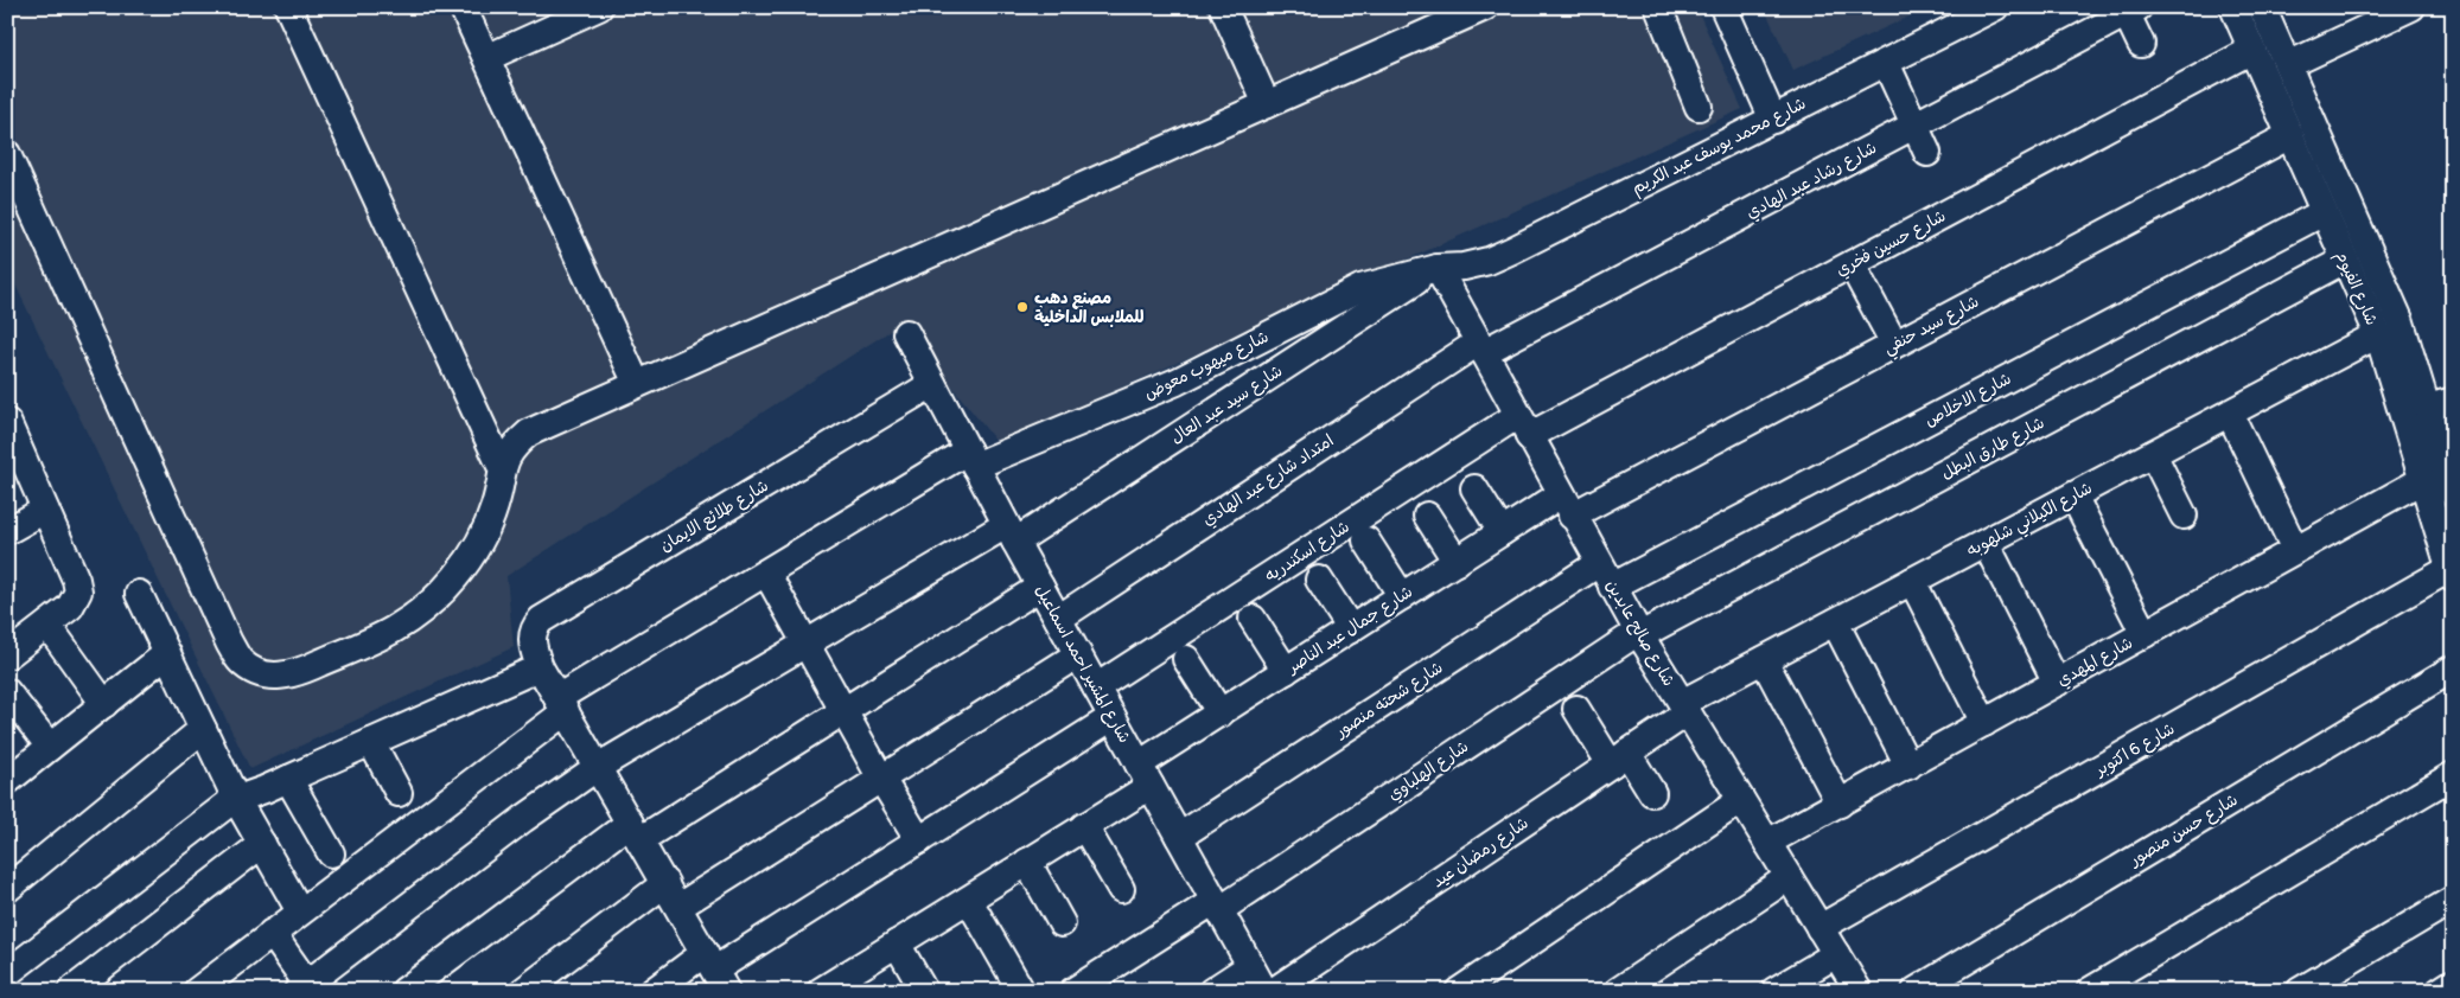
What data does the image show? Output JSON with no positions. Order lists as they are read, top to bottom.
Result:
{
  "streets": {
    "street": [
      "شارع محمد يوسف عبد الكريم",
      "شارع رشاد عبد الهادي",
      "شارع حسين فخري",
      "شارع الفيوم",
      "شارع سيد حنفي",
      "شارع ميهوب معوض",
      "شارع الاخلاص",
      "شارع سيد عبد العال",
      "شارع طارق البطل",
      "امتداد شارع عبد الهادي",
      "شارع طلائع الايمان",
      "شارع الكيلاني شلهوبه",
      "شارع اسكندريه",
      "شارع جمال عبد الناصر",
      "شارع صالح عابدين",
      "شارع المهدي",
      "شارع المشير احمد اسماعيل",
      "شارع شحته منصور",
      "شارع 6 اكتوبر",
      "شارع الهلباوي",
      "شارع حسن منصور",
      "شارع رمضان عيد"
    ]
  },
  "crossings": [
    ["شارع محمد يوسف عبد الكريم", "شارع ميهوب معوض"],
    ["شارع محمد يوسف عبد الكريم", "شارع سيد عبد العال"],
    ["شارع محمد يوسف عبد الكريم", "شارع صالح عابدين"],
    ["شارع رشاد عبد الهادي", "امتداد شارع عبد الهادي"],
    ["شارع رشاد عبد الهادي", "شارع صالح عابدين"],
    ["شارع حسين فخري", "شارع الفيوم"],
    ["شارع حسين فخري", "شارع اسكندريه"],
    ["شارع حسين فخري", "شارع صالح عابدين"],
    ["شارع الفيوم", "شارع سيد حنفي"],
    ["شارع الفيوم", "شارع الاخلاص"],
    ["شارع الفيوم", "شارع طارق البطل"],
    ["شارع الفيوم", "شارع الكيلاني شلهوبه"],
    ["شارع الفيوم", "شارع المهدي"],
    ["شارع الفيوم", "شارع 6 اكتوبر"],
    ["شارع سيد حنفي", "شارع جمال عبد الناصر"],
    ["شارع سيد حنفي", "شارع صالح عابدين"],
    ["شارع ميهوب معوض", "شارع سيد عبد العال"],
    ["شارع ميهوب معوض", "شارع طلائع الايمان"],
    ["شارع ميهوب معوض", "شارع صالح عابدين"],
    ["شارع ميهوب معوض", "شارع المشير احمد اسماعيل"],
    ["شارع الاخلاص", "شارع صالح عابدين"],
    ["شارع سيد عبد العال", "شارع طلائع الايمان"],
    ["شارع سيد عبد العال", "شارع صالح عابدين"],
    ["شارع سيد عبد العال", "شارع المشير احمد اسماعيل"],
    ["شارع طارق البطل", "شارع صالح عابدين"],
    ["شارع طارق البطل", "شارع الهلباوي"],
    ["امتداد شارع عبد الهادي", "شارع صالح عابدين"],
    ["امتداد شارع عبد الهادي", "شارع المشير احمد اسماعيل"],
    ["شارع طلائع الايمان", "شارع المشير احمد اسماعيل"],
    ["شارع الكيلاني شلهوبه", "شارع صالح عابدين"],
    ["شارع الكيلاني شلهوبه", "شارع رمضان عيد"],
    ["شارع اسكندريه", "شارع صالح عابدين"],
    ["شارع اسكندريه", "شارع المشير احمد اسماعيل"],
    ["شارع جمال عبد الناصر", "شارع صالح عابدين"],
    ["شارع جمال عبد الناصر", "شارع المشير احمد اسماعيل"],
    ["شارع صالح عابدين", "شارع المهدي"],
    ["شارع صالح عابدين", "شارع شحته منصور"],
    ["شارع صالح عابدين", "شارع 6 اكتوبر"],
    ["شارع صالح عابدين", "شارع الهلباوي"],
    ["شارع صالح عابدين", "شارع رمضان عيد"],
    ["شارع المشير احمد اسماعيل", "شارع شحته منصور"],
    ["شارع المشير احمد اسماعيل", "شارع الهلباوي"]
  ],
  "places": ["مصنع دهب للملابس الداخلية"]
}
